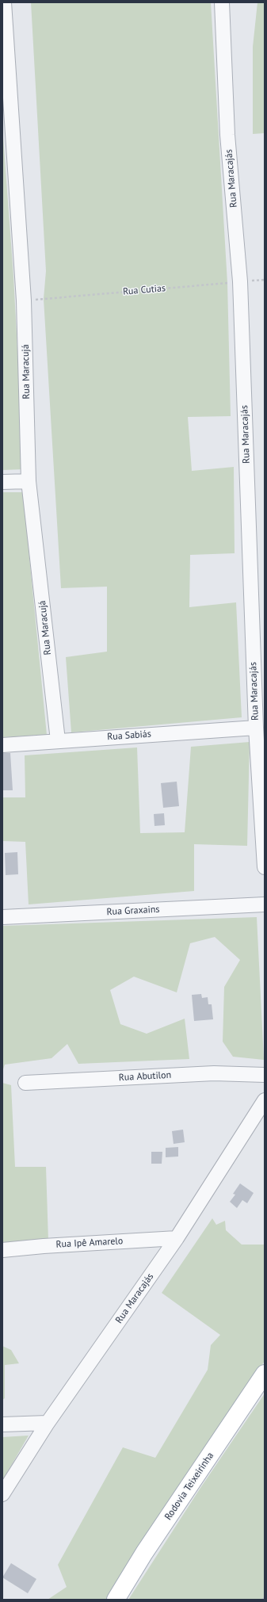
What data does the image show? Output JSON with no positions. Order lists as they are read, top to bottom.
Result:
{
  "streets": {
    "main road": ["Rodovia Teixeirinha"],
    "street": [
      "Rua Maracajás",
      "Rua Maracujá",
      "Rua Sabiás",
      "Rua Graxains",
      "Rua Abutilon",
      "Rua Ipê Amarelo"
    ],
    "path": ["Rua Cutias"]
  },
  "crossings": [
    ["Rua Maracajás", "Rua Cutias"],
    ["Rua Maracajás", "Rua Sabiás"],
    ["Rua Maracajás", "Rua Ipê Amarelo"],
    ["Rua Cutias", "Rua Maracujá"],
    ["Rua Maracujá", "Rua Sabiás"]
  ]
}
